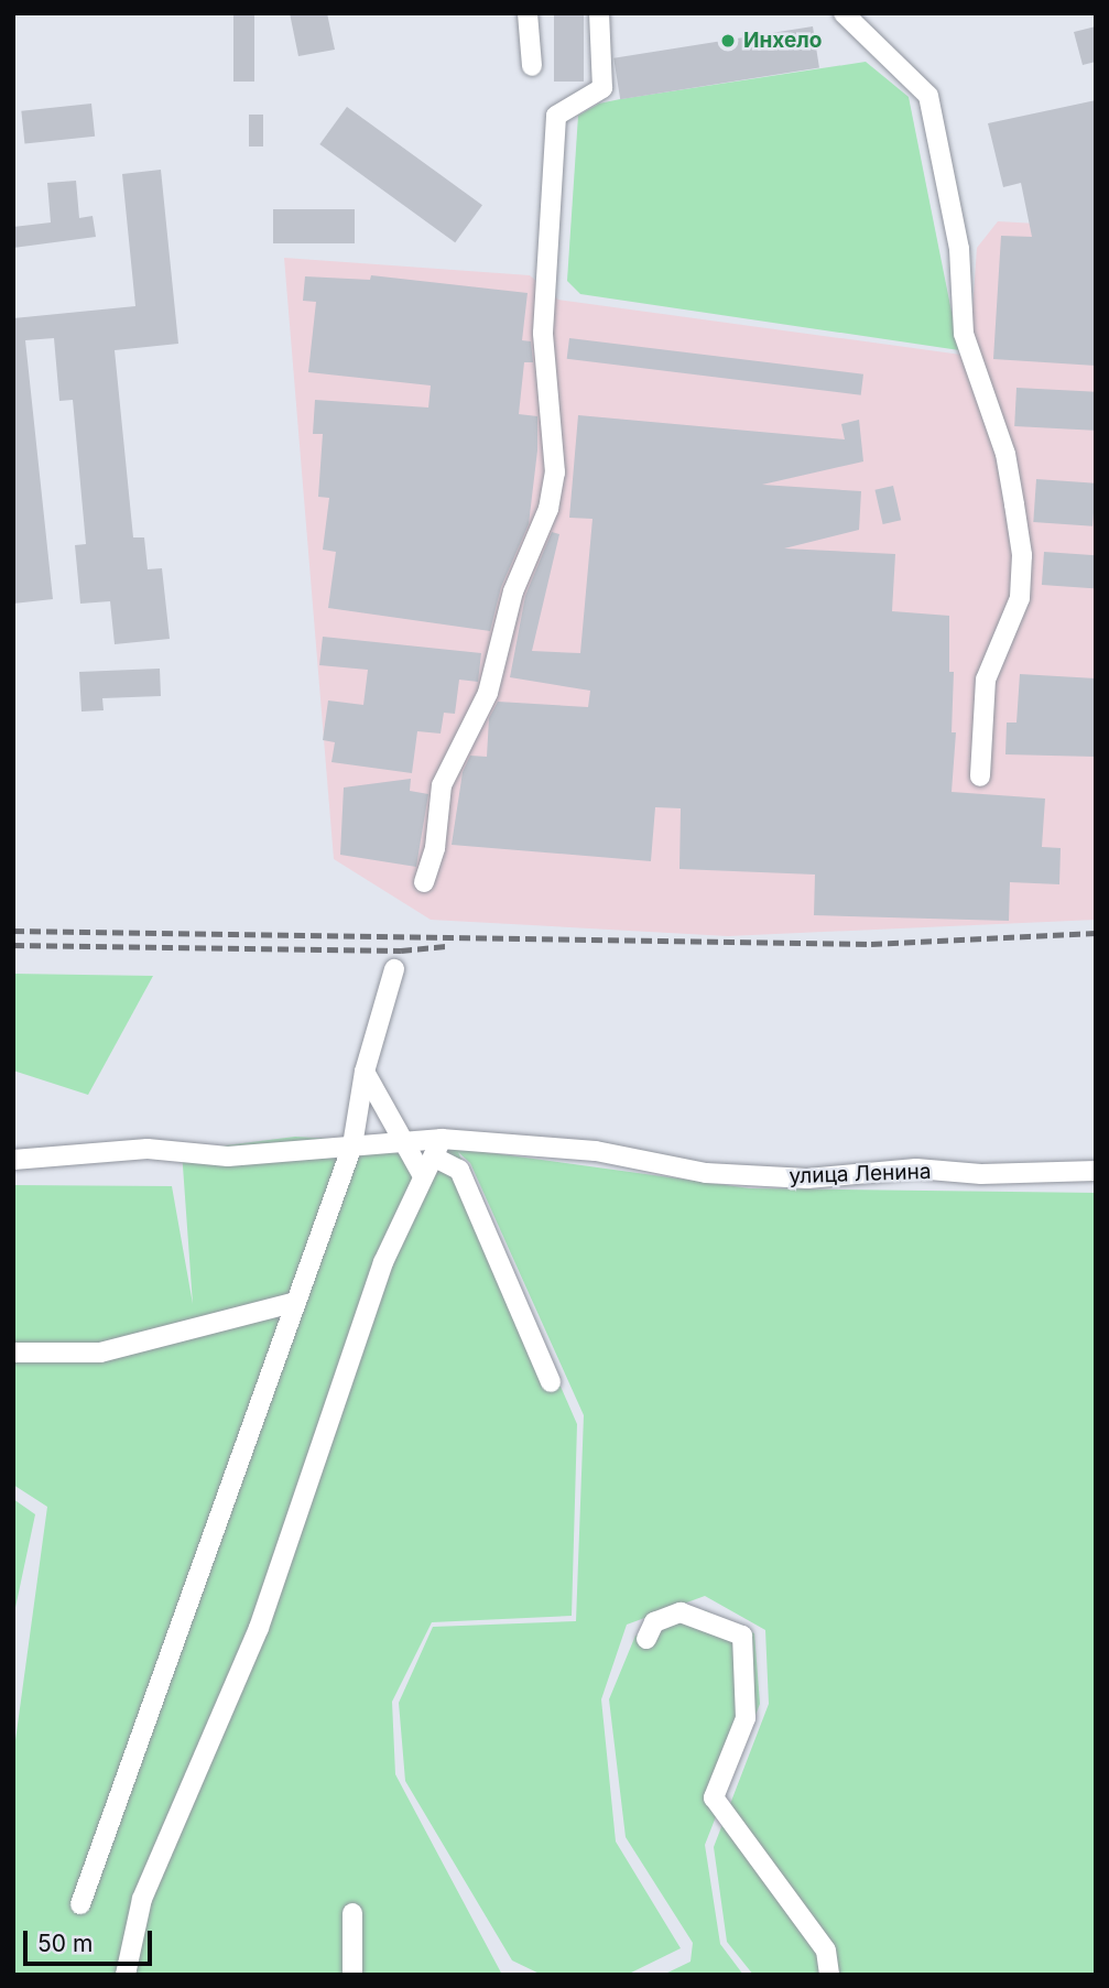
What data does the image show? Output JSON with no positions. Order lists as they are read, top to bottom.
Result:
{
  "streets": {
    "street": ["улица Ленина"]
  },
  "places": ["Инхело"],
  "scale_bar": "50 m"
}
